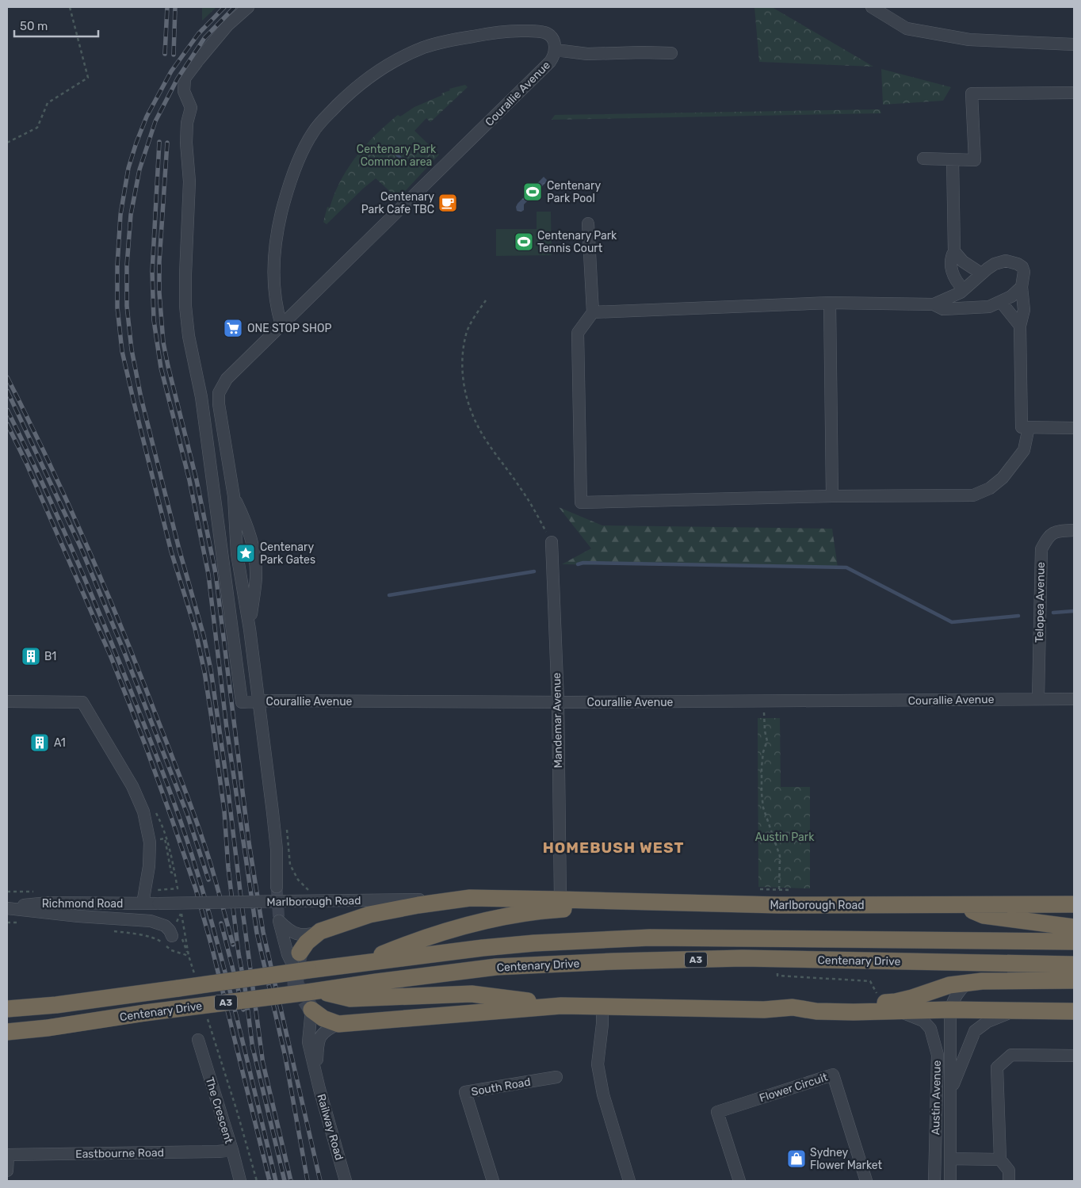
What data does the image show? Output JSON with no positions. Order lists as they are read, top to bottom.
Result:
{
  "streets": {
    "highway": ["Marlborough Road", "A3", "Centenary Drive"],
    "street": [
      "Courallie Avenue",
      "Telopea Avenue",
      "Mandemar Avenue",
      "Richmond Road",
      "South Road",
      "Flower Circuit",
      "Austin Avenue",
      "The Crescent",
      "Railway Road",
      "Eastbourne Road"
    ]
  },
  "crossings": [
    ["Courallie Avenue", "Telopea Avenue"],
    ["Courallie Avenue", "Mandemar Avenue"],
    ["Mandemar Avenue", "Marlborough Road"],
    ["Marlborough Road", "Richmond Road"],
    ["The Crescent", "Eastbourne Road"]
  ],
  "districts": ["HOMEBUSH WEST"],
  "parks": ["Centenary Park Common area", "Austin Park"],
  "places": {
    "sports": ["Centenary Park Pool", "Centenary Park Tennis Court"],
    "cafe": ["Centenary Park Cafe TBC"],
    "supermarket": ["ONE STOP SHOP"],
    "place": ["Centenary Park Gates"],
    "building": ["B1", "A1"],
    "shop": ["Sydney Flower Market"]
  },
  "scale_bar": "50 m"
}
